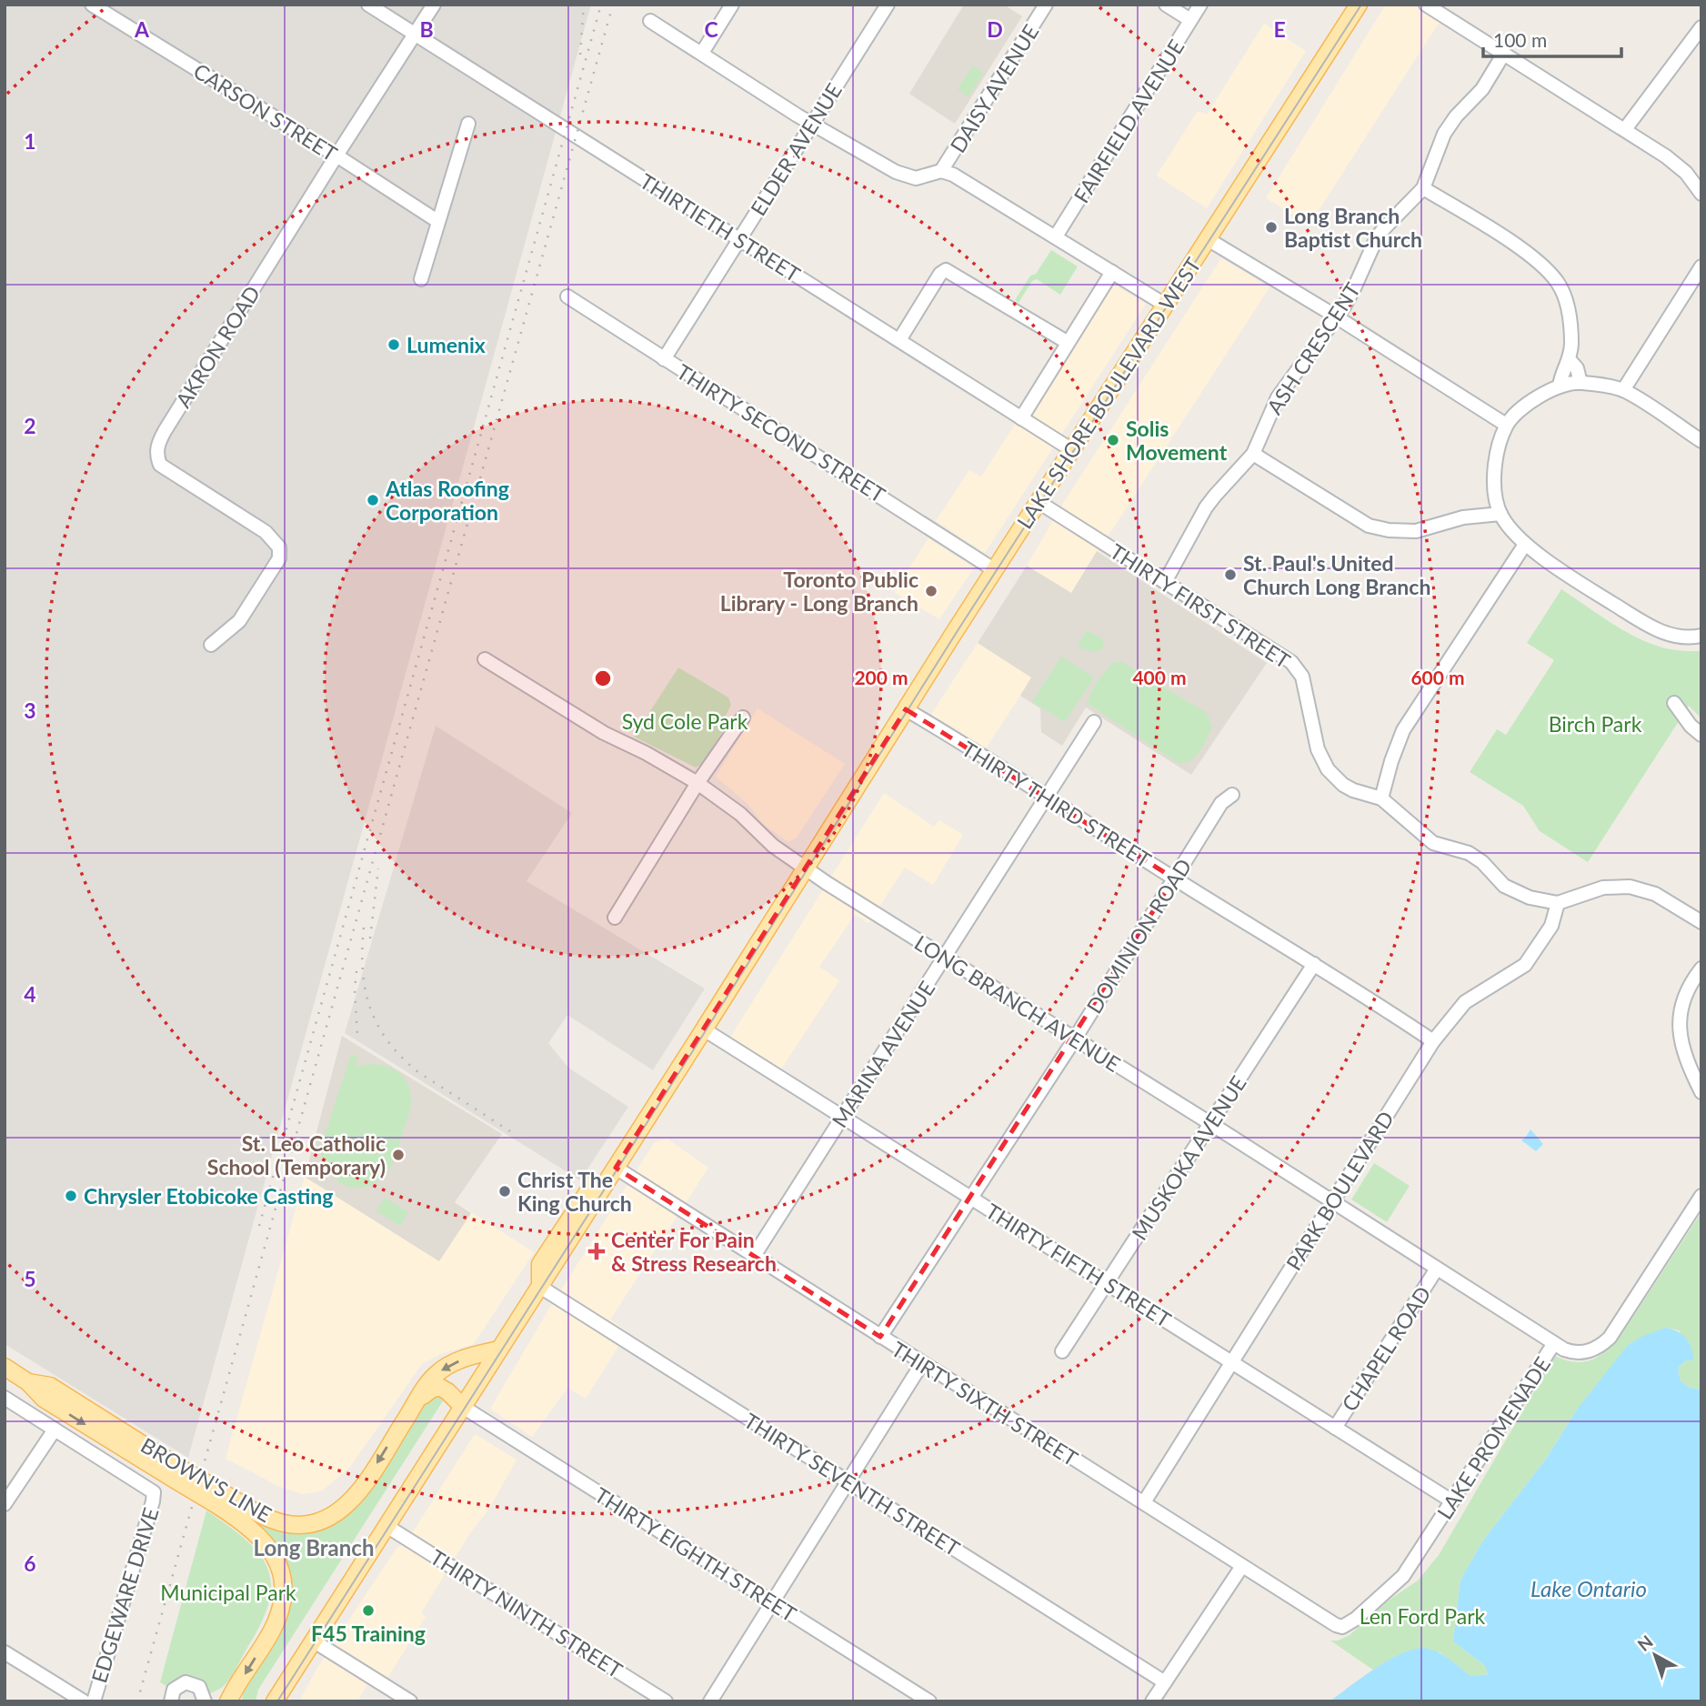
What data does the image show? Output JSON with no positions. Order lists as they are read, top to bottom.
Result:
{
  "streets": {
    "main road": ["LAKE SHORE BOULEVARD WEST", "BROWN'S LINE"],
    "street": [
      "DAISY AVENUE",
      "CARSON STREET",
      "FAIRFIELD AVENUE",
      "ELDER AVENUE",
      "THIRTIETH STREET",
      "AKRON ROAD",
      "ASH CRESCENT",
      "THIRTY SECOND STREET",
      "THIRTY FIRST STREET",
      "THIRTY THIRD STREET",
      "DOMINION ROAD",
      "LONG BRANCH AVENUE",
      "MARINA AVENUE",
      "MUSKOKA AVENUE",
      "PARK BOULEVARD",
      "THIRTY FIFTH STREET",
      "CHAPEL ROAD",
      "THIRTY SIXTH STREET",
      "LAKE PROMENADE",
      "THIRTY SEVENTH STREET",
      "THIRTY EIGHTH STREET",
      "EDGEWARE DRIVE",
      "THIRTY NINTH STREET"
    ]
  },
  "crossings": [
    ["CARSON STREET", "AKRON ROAD"],
    ["ELDER AVENUE", "THIRTIETH STREET"],
    ["ELDER AVENUE", "THIRTY SECOND STREET"],
    ["THIRTIETH STREET", "AKRON ROAD"],
    ["THIRTIETH STREET", "LAKE SHORE BOULEVARD WEST"],
    ["ASH CRESCENT", "THIRTY FIRST STREET"],
    ["LAKE SHORE BOULEVARD WEST", "THIRTY SECOND STREET"],
    ["LAKE SHORE BOULEVARD WEST", "THIRTY FIRST STREET"],
    ["LAKE SHORE BOULEVARD WEST", "THIRTY THIRD STREET"],
    ["LAKE SHORE BOULEVARD WEST", "LONG BRANCH AVENUE"],
    ["LAKE SHORE BOULEVARD WEST", "THIRTY FIFTH STREET"],
    ["LAKE SHORE BOULEVARD WEST", "THIRTY SIXTH STREET"],
    ["LAKE SHORE BOULEVARD WEST", "BROWN'S LINE"],
    ["LAKE SHORE BOULEVARD WEST", "THIRTY SEVENTH STREET"],
    ["LAKE SHORE BOULEVARD WEST", "THIRTY EIGHTH STREET"],
    ["LAKE SHORE BOULEVARD WEST", "THIRTY NINTH STREET"],
    ["THIRTY FIRST STREET", "PARK BOULEVARD"],
    ["THIRTY THIRD STREET", "DOMINION ROAD"],
    ["THIRTY THIRD STREET", "MARINA AVENUE"],
    ["THIRTY THIRD STREET", "MUSKOKA AVENUE"],
    ["THIRTY THIRD STREET", "PARK BOULEVARD"],
    ["DOMINION ROAD", "LONG BRANCH AVENUE"],
    ["DOMINION ROAD", "THIRTY FIFTH STREET"],
    ["DOMINION ROAD", "THIRTY SIXTH STREET"],
    ["LONG BRANCH AVENUE", "MARINA AVENUE"],
    ["LONG BRANCH AVENUE", "MUSKOKA AVENUE"],
    ["LONG BRANCH AVENUE", "PARK BOULEVARD"],
    ["LONG BRANCH AVENUE", "CHAPEL ROAD"],
    ["LONG BRANCH AVENUE", "LAKE PROMENADE"],
    ["MARINA AVENUE", "THIRTY FIFTH STREET"],
    ["MARINA AVENUE", "THIRTY SIXTH STREET"],
    ["MUSKOKA AVENUE", "THIRTY FIFTH STREET"],
    ["PARK BOULEVARD", "THIRTY FIFTH STREET"],
    ["PARK BOULEVARD", "THIRTY SIXTH STREET"],
    ["THIRTY FIFTH STREET", "CHAPEL ROAD"],
    ["THIRTY FIFTH STREET", "LAKE PROMENADE"],
    ["THIRTY SIXTH STREET", "LAKE PROMENADE"],
    ["BROWN'S LINE", "THIRTY EIGHTH STREET"]
  ],
  "districts": ["Long Branch"],
  "water": ["Lake Ontario"],
  "parks": [
    "Syd Cole Park",
    "Birch Park",
    "Municipal Park",
    "Len Ford Park"
  ],
  "places": {
    "other": [
      "Long Branch Baptist Church",
      "Lumenix",
      "Solis Movement",
      "Atlas Roofing Corporation",
      "St. Paul's United Church Long Branch",
      "Toronto Public Library - Long Branch",
      "St. Leo Catholic School (Temporary)",
      "Christ The King Church",
      "Chrysler Etobicoke Casting",
      "F45 Training"
    ],
    "health": ["Center For Pain & Stress Research"]
  },
  "scale_bar": "100 m",
  "north": "top left",
  "grid": {
    "columns": [
      "A",
      "B",
      "C",
      "D",
      "E"
    ],
    "rows": [
      "1",
      "2",
      "3",
      "4",
      "5",
      "6"
    ]
  },
  "rings": ["200 m", "400 m", "600 m"]
}
